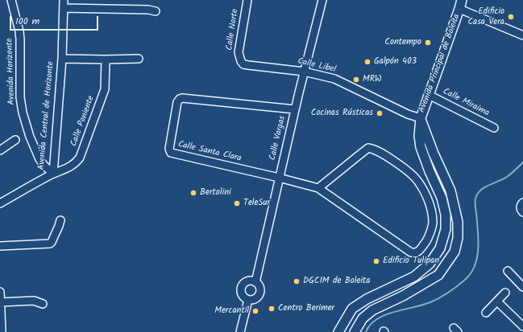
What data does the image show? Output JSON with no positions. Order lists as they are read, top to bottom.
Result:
{
  "streets": {
    "street": [
      "Calle Norte",
      "Avenida Principal de Boleíta",
      "Calle Libel",
      "Avenida Horizonte",
      "Calle Miraima",
      "Avenida Central de Horizonte",
      "Calle Poniente",
      "Calle Vargas",
      "Calle Santa Clara"
    ]
  },
  "crossings": [
    ["Calle Norte", "Calle Libel"],
    ["Avenida Principal de Boleíta", "Calle Libel"],
    ["Avenida Principal de Boleíta", "Calle Miraima"],
    ["Calle Libel", "Calle Vargas"],
    ["Avenida Horizonte", "Avenida Central de Horizonte"],
    ["Avenida Horizonte", "Calle Poniente"],
    ["Avenida Central de Horizonte", "Calle Poniente"],
    ["Calle Vargas", "Calle Santa Clara"]
  ],
  "places": [
    "Edificio Casa Vera",
    "Contempo",
    "Galpón 403",
    "MRW",
    "Cocinas Rústicas",
    "Bertolini",
    "TeleSur",
    "Edificio Tulipan",
    "DGCIM de Boleita",
    "Centro Berimer",
    "Mercantil"
  ],
  "scale_bar": "100 m"
}
